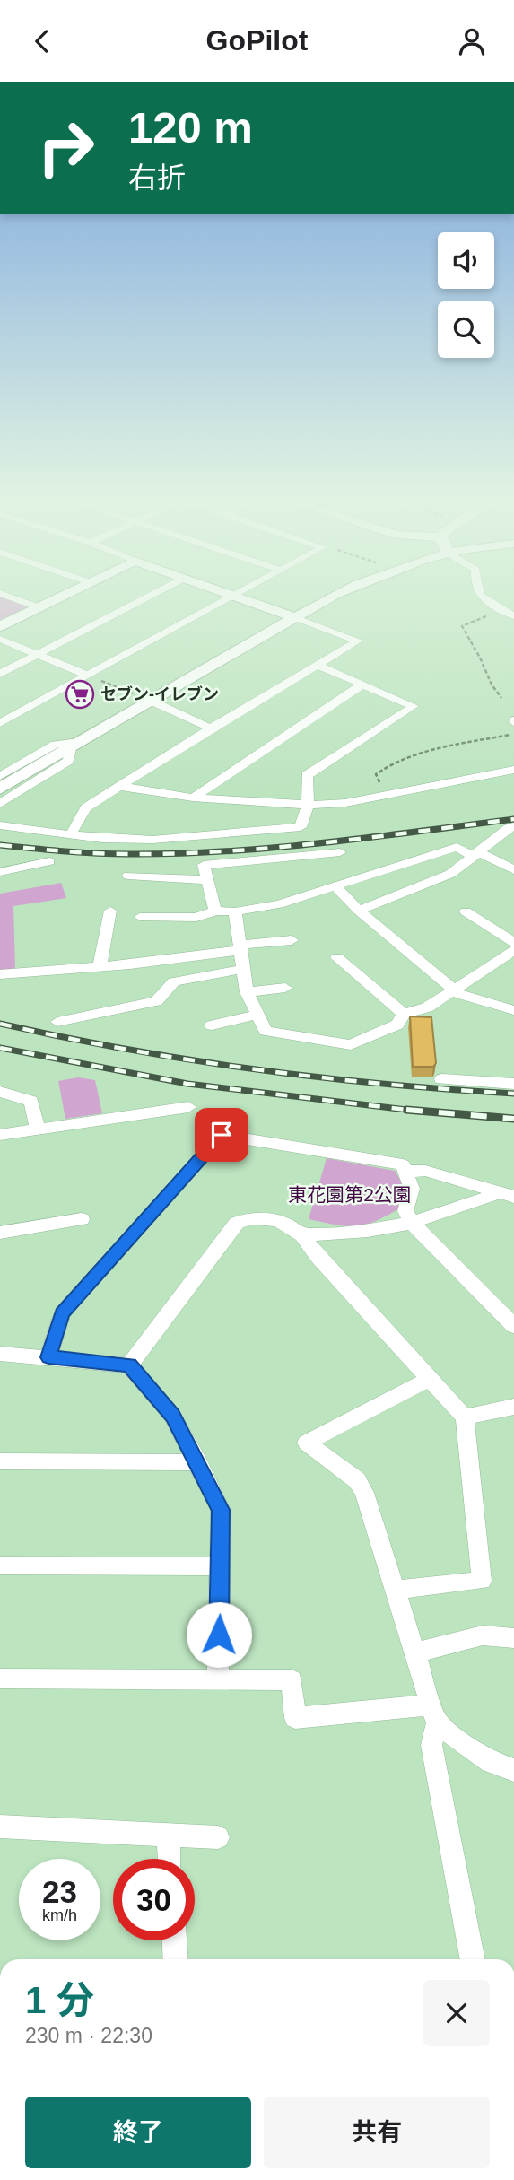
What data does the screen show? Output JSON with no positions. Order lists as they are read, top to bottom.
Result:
{
  "parks": ["東花園第2公園"],
  "places": {
    "supermarket": ["セブン-イレブン"]
  },
  "page": {
    "header": "GoPilot",
    "turn": ["120 m", "右折"],
    "speed": "23 km/h",
    "limit": "30",
    "heading": ["1 分", "230 m · 22:30"],
    "buttons": ["終了", "共有"]
  }
}
